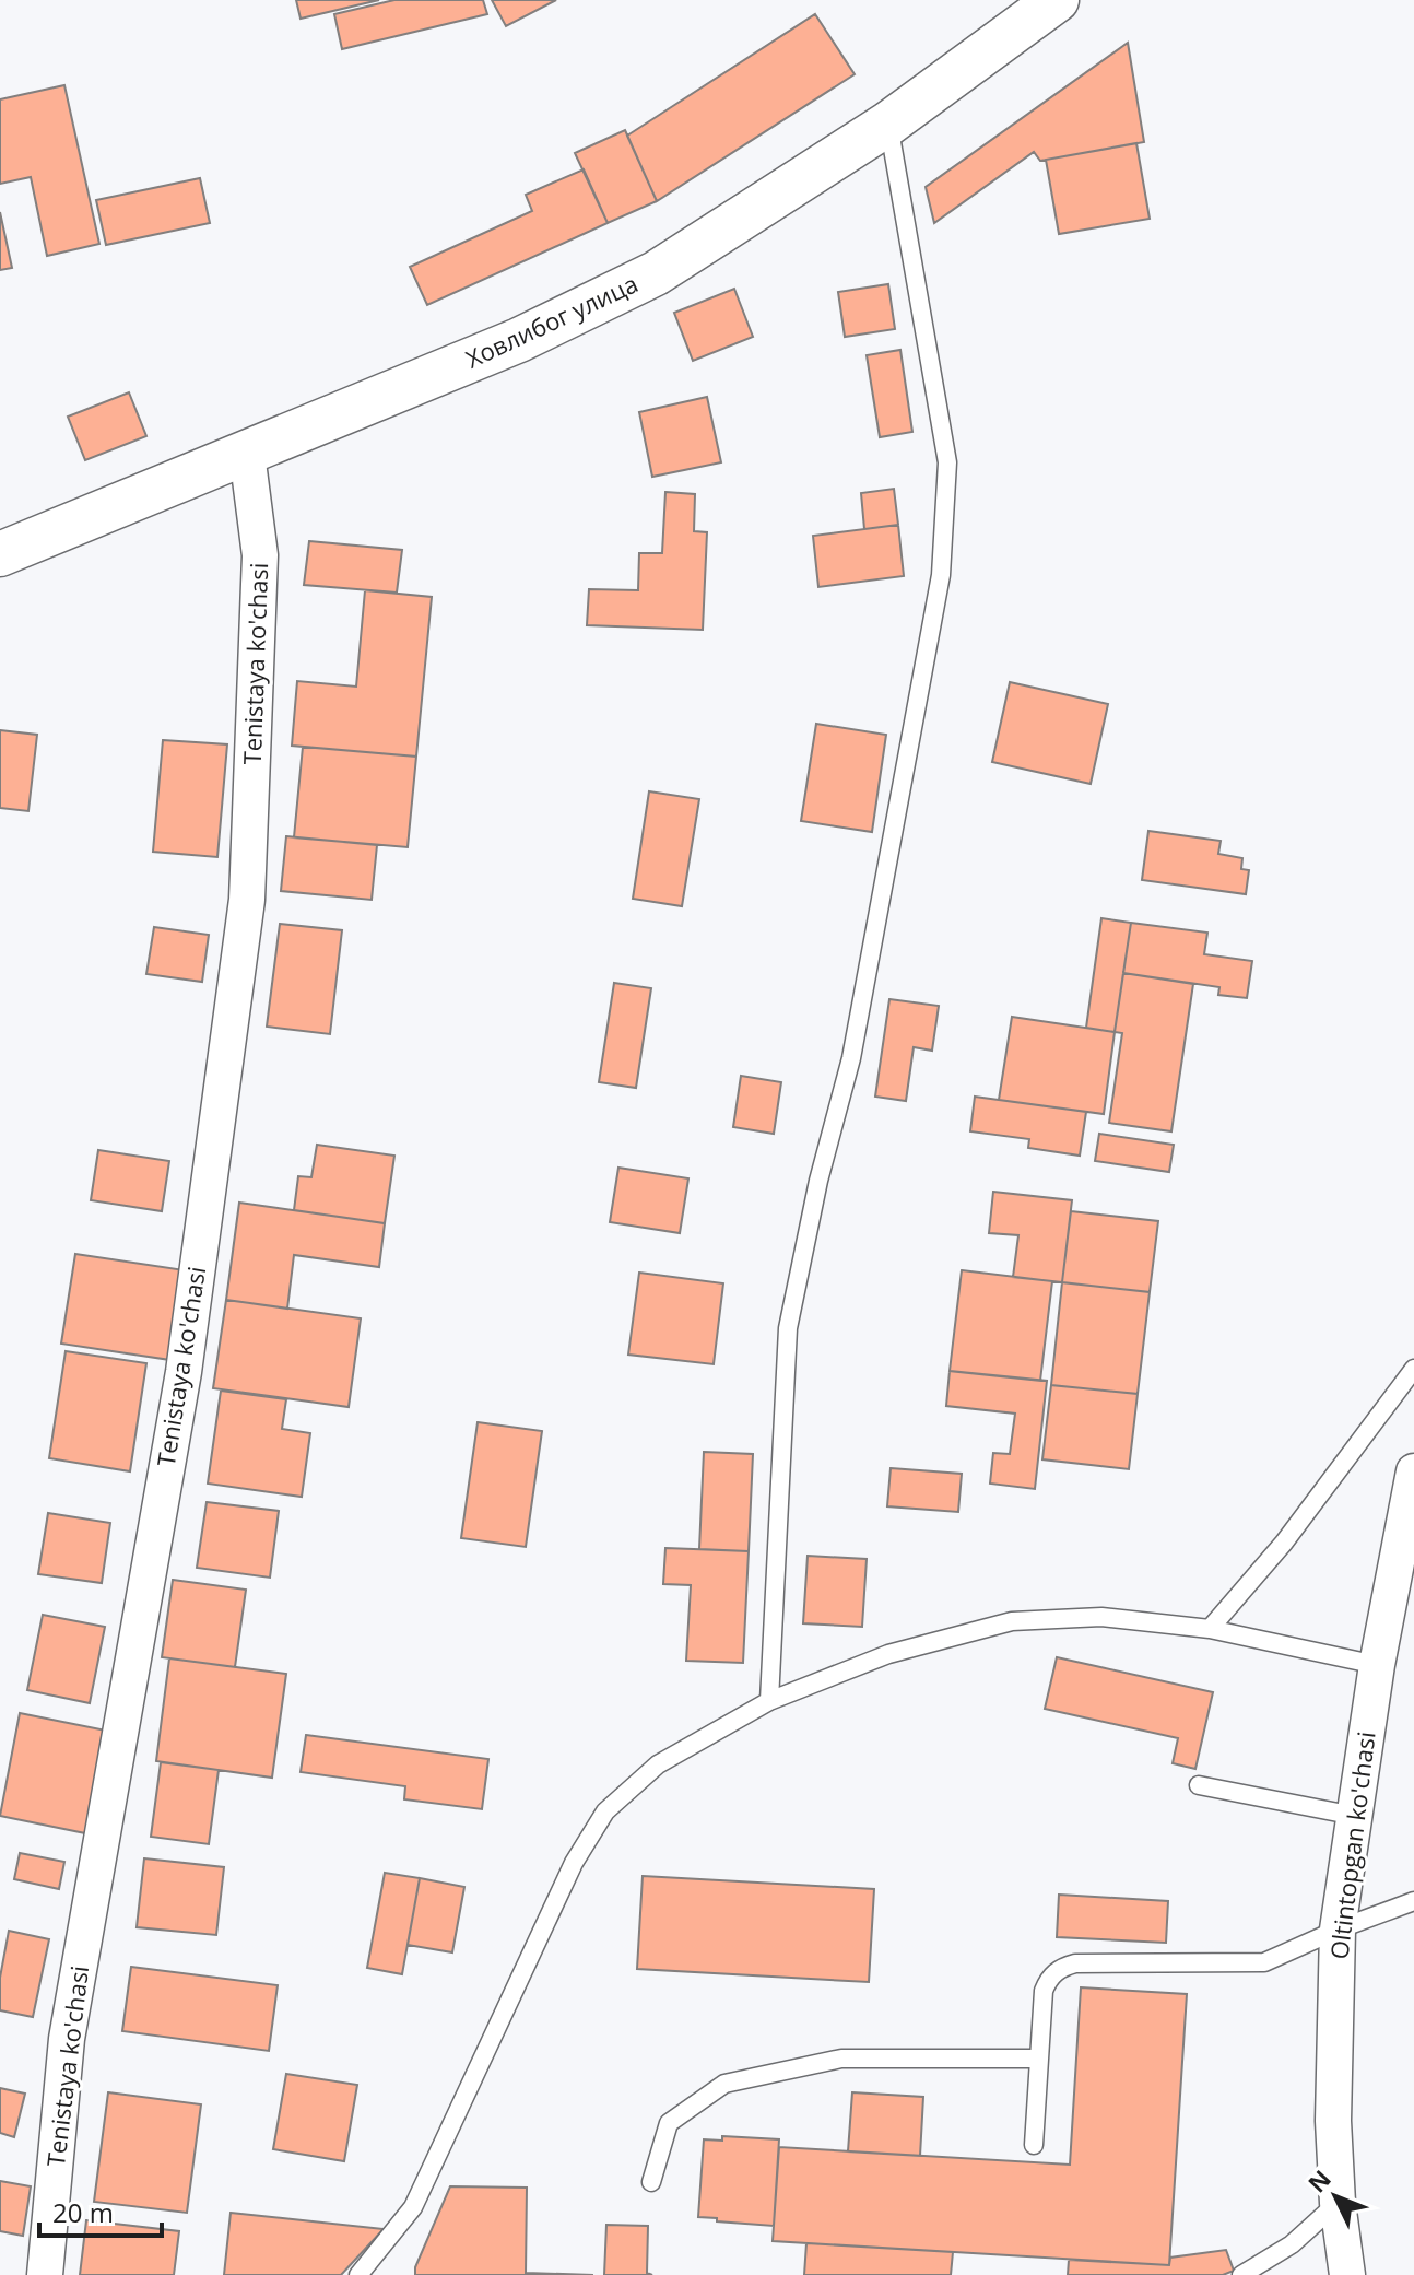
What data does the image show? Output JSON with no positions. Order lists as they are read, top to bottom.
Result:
{
  "streets": {
    "street": ["Ховлибог улица", "Tenistaya ko'chasi", "Oltintopgan ko'chasi"]
  },
  "crossings": [
    ["Ховлибог улица", "Tenistaya ko'chasi"]
  ],
  "scale_bar": "20 m",
  "north": "top left"
}
